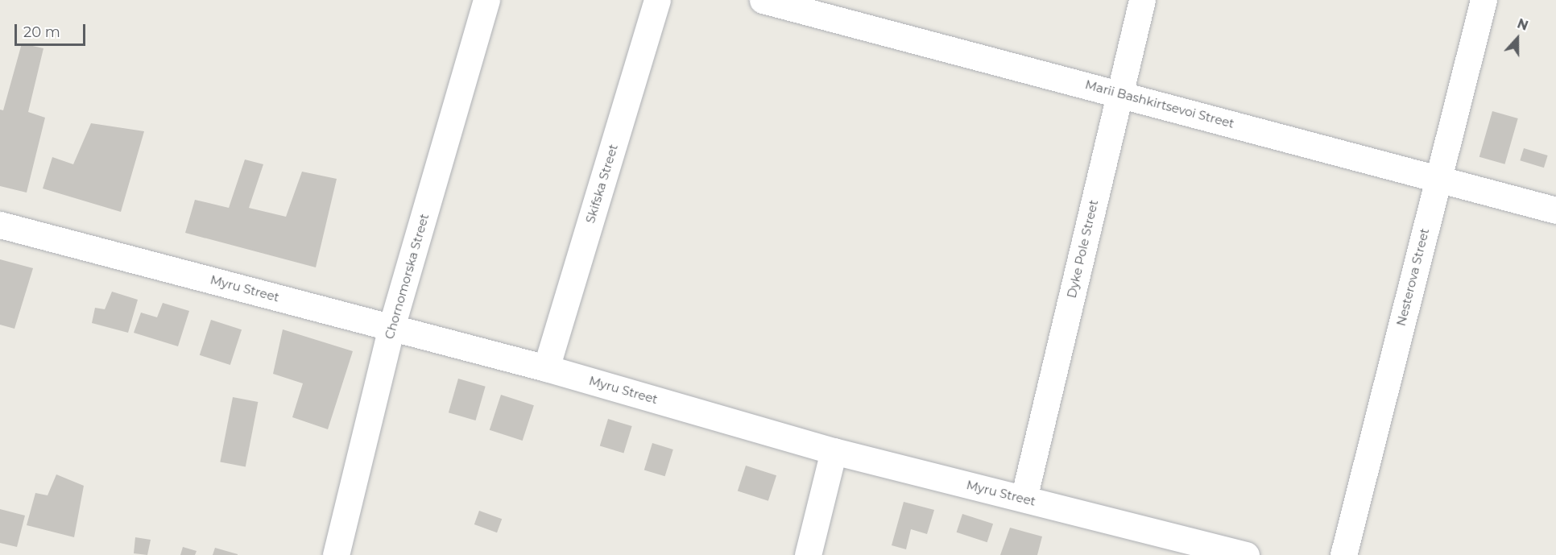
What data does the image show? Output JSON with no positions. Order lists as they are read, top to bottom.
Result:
{
  "streets": {
    "street": [
      "Marii Bashkirtsevoi Street",
      "Skifska Street",
      "Dyke Pole Street",
      "Chornomorska Street",
      "Nesterova Street",
      "Myru Street"
    ]
  },
  "crossings": [
    ["Marii Bashkirtsevoi Street", "Dyke Pole Street"],
    ["Marii Bashkirtsevoi Street", "Nesterova Street"],
    ["Skifska Street", "Myru Street"],
    ["Dyke Pole Street", "Myru Street"],
    ["Chornomorska Street", "Myru Street"]
  ],
  "scale_bar": "20 m",
  "north": "top"
}
